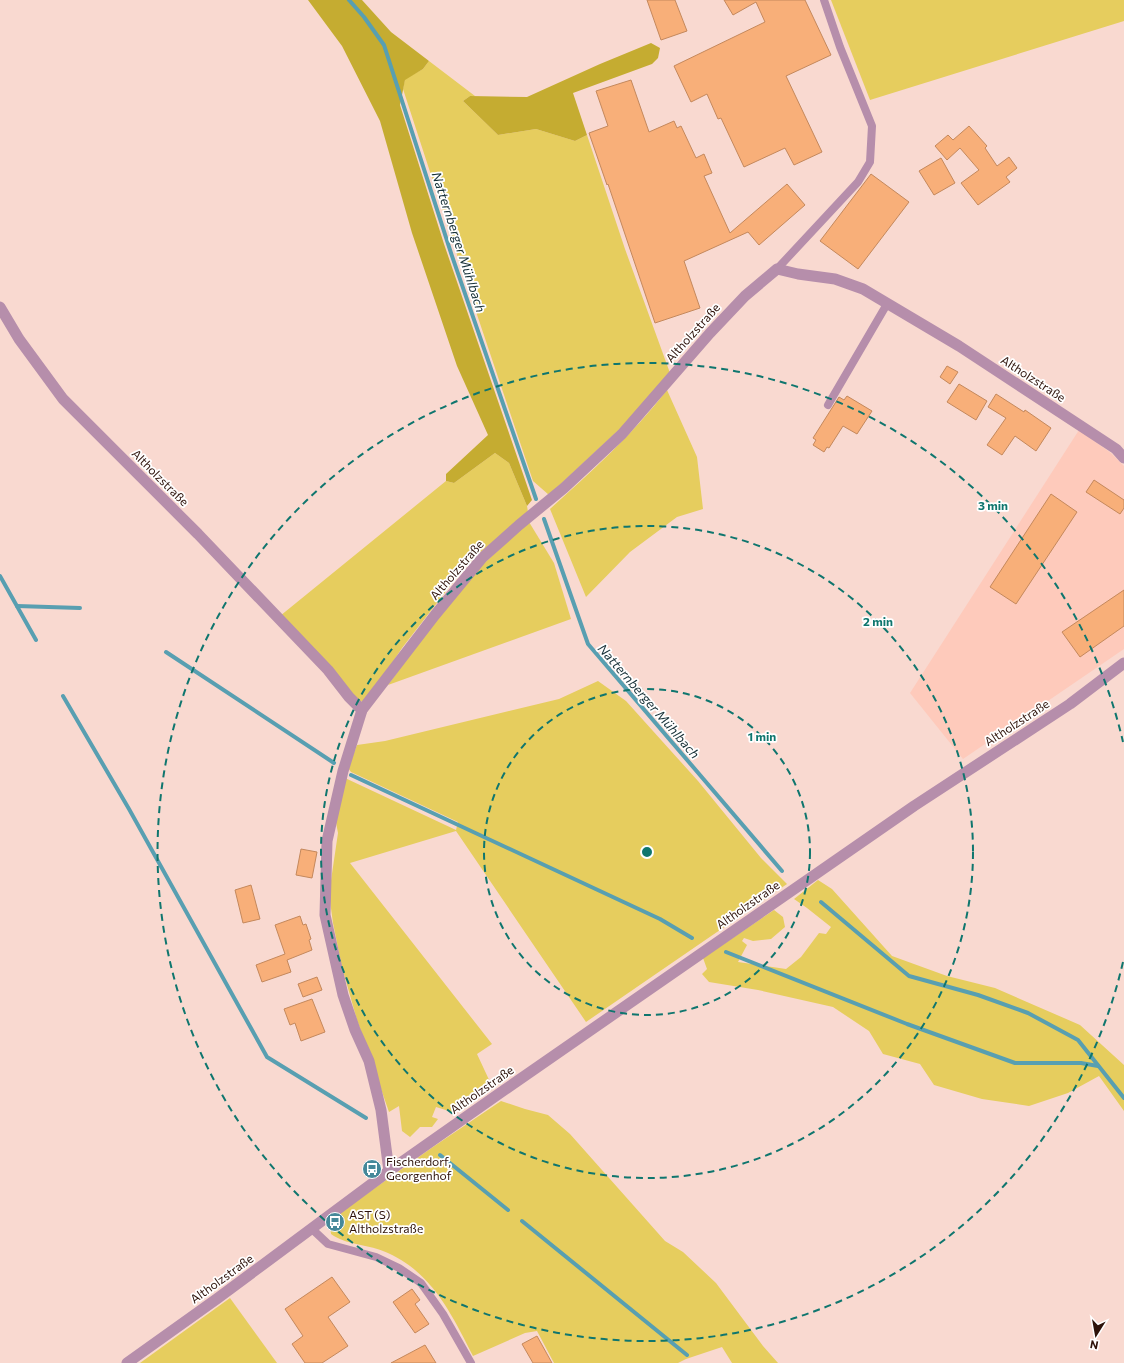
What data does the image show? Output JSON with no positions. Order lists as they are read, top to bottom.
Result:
{
  "streets": {
    "street": ["Altholzstraße"]
  },
  "water": ["Natternberger Mühlbach"],
  "places": {
    "bus stop": ["Fischerdorf, Georgenhof", "AST (S) Altholzstraße"]
  },
  "north": "bottom",
  "rings": ["3 min", "2 min", "1 min"]
}
